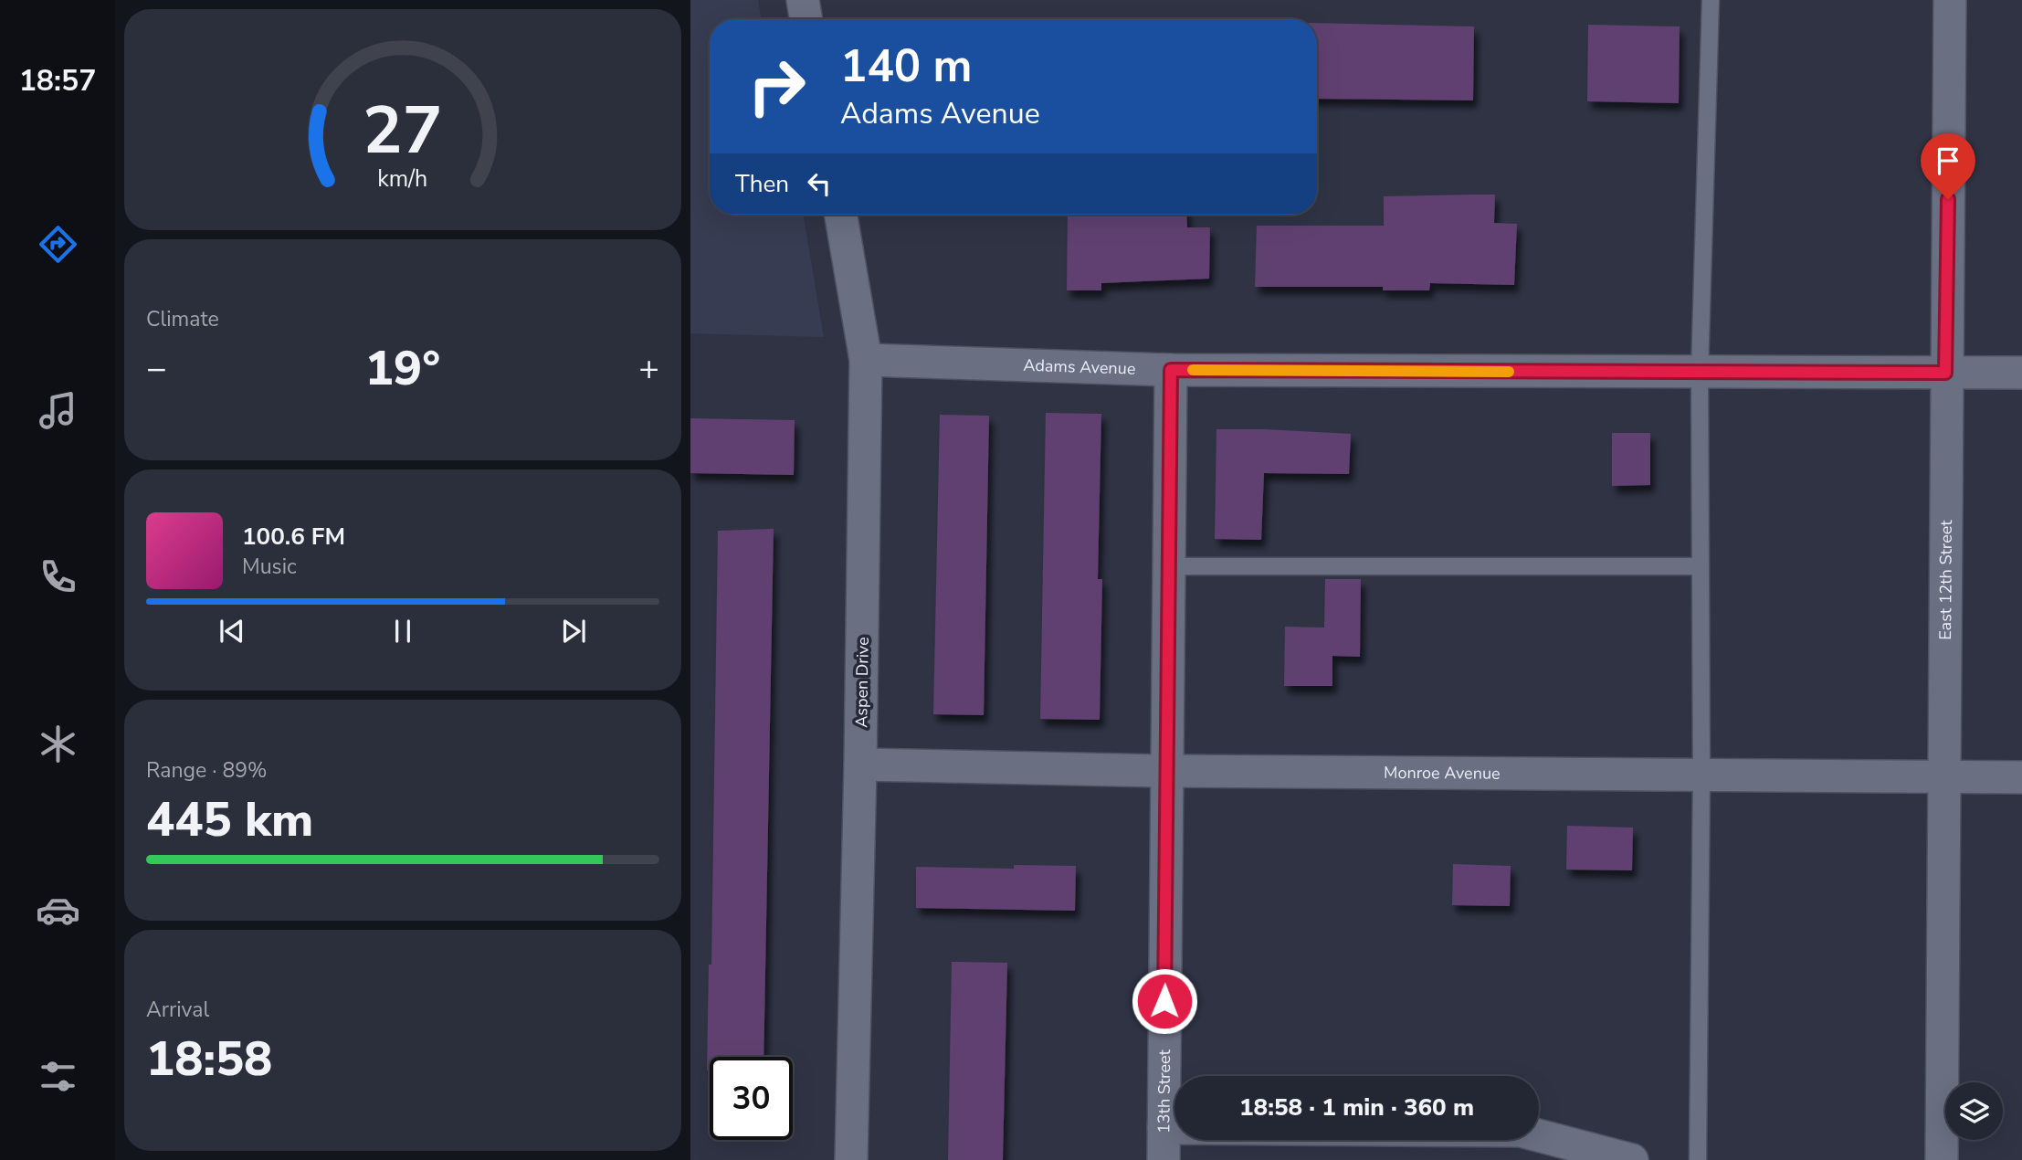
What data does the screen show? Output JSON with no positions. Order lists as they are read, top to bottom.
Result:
{
  "streets": {
    "street": [
      "Adams Avenue",
      "East 12th Street",
      "Aspen Drive",
      "Monroe Avenue",
      "13th Street"
    ]
  },
  "crossings": [
    ["Adams Avenue", "East 12th Street"],
    ["Adams Avenue", "Aspen Drive"],
    ["Adams Avenue", "13th Street"],
    ["East 12th Street", "Monroe Avenue"],
    ["Aspen Drive", "Monroe Avenue"],
    ["Monroe Avenue", "13th Street"]
  ],
  "page": {
    "tabs": "18:57",
    "turn": ["140 m", "Adams Avenue"],
    "then": "Then",
    "tile": [
      "Climate",
      ["Range · 89%", "445 km"],
      ["Arrival", "18:58"]
    ],
    "heat": ["−", "19°", "+"],
    "song": ["100.6 FM", "Music"],
    "limit": "30",
    "trip": "18:58 · 1 min · 360 m",
    "gauge": ["27", "km/h"]
  }
}
